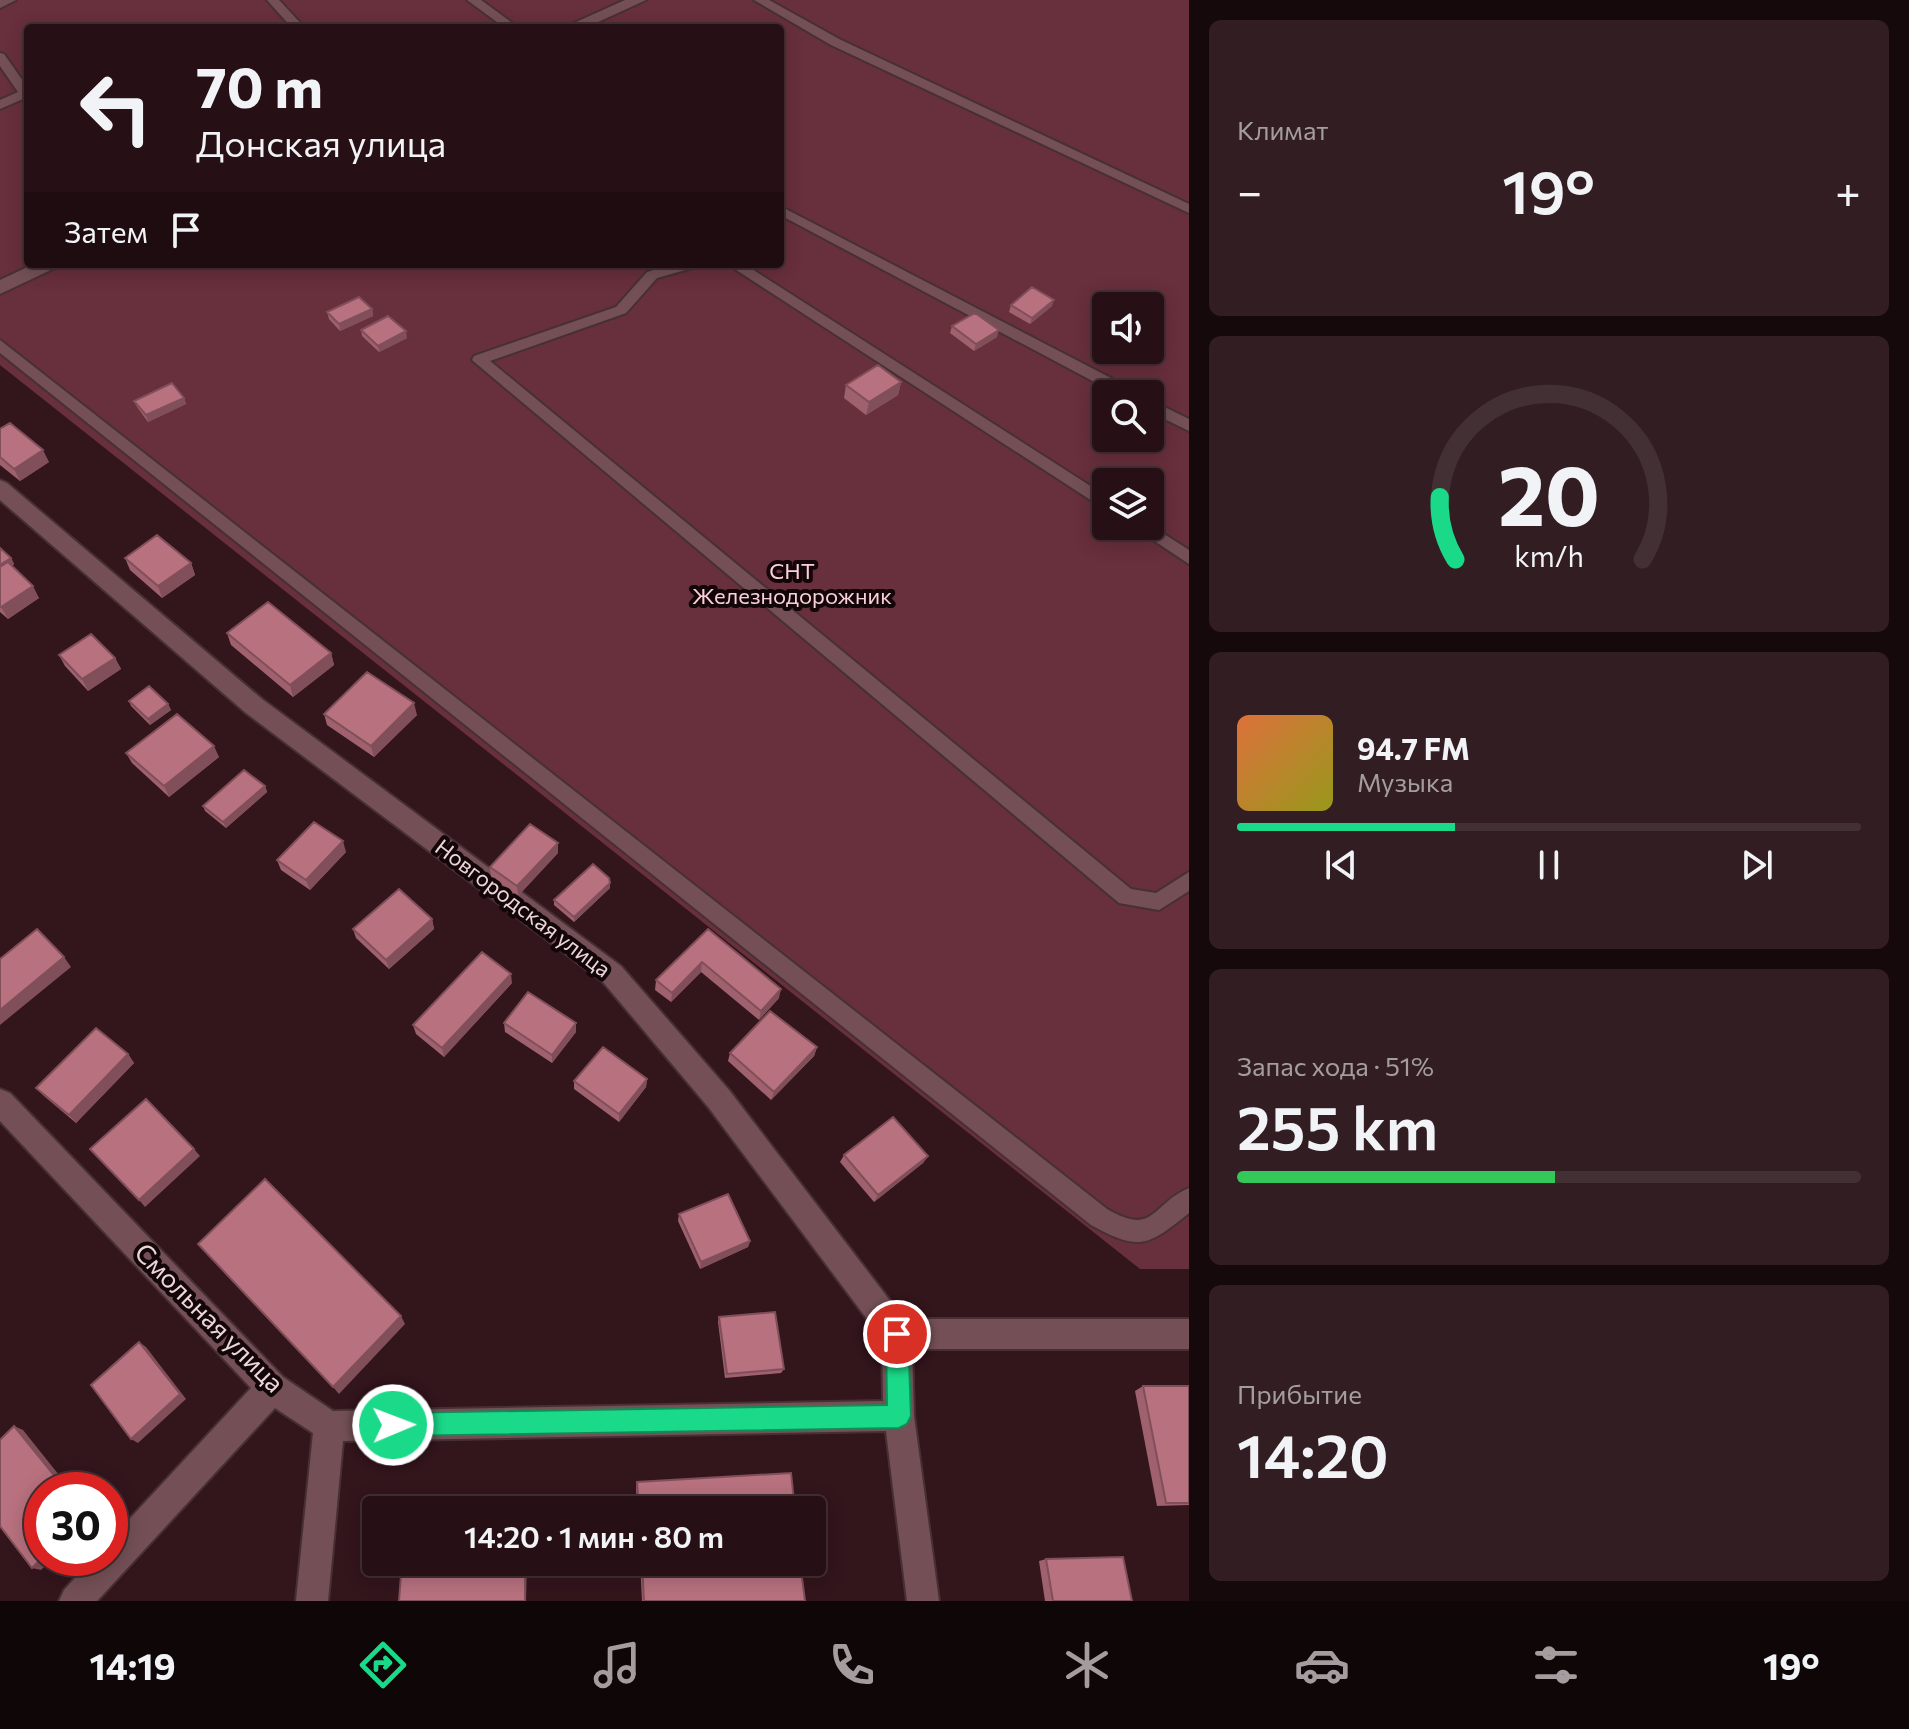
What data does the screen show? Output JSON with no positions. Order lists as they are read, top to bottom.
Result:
{
  "streets": {
    "street": ["Новгородская улица", "Смольная улица"]
  },
  "parks": ["СНТ Железнодорожник"],
  "page": {
    "tile": [
      "Климат",
      ["Запас хода · 51%", "255 km"],
      ["Прибытие", "14:20"]
    ],
    "turn": ["70 m", "Донская улица"],
    "heat": ["−", "19°", "+"],
    "then": "Затем",
    "song": ["94.7 FM", "Музыка"],
    "limit": "30",
    "trip": "14:20 · 1 мин · 80 m",
    "tabs": ["14:19", "19°"],
    "gauge": ["20", "km/h"]
  }
}
